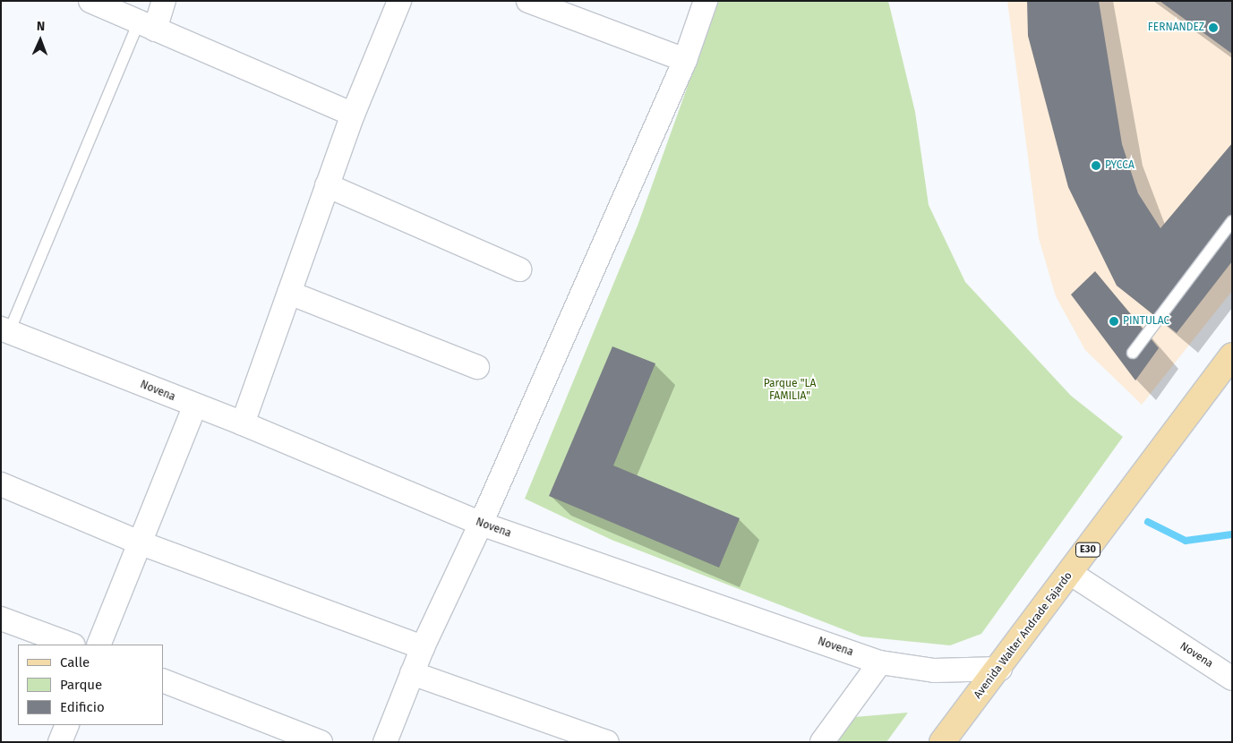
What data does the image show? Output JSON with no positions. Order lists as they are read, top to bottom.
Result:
{
  "streets": {
    "main road": ["E30", "Avenida Walter Andrade Fajardo"],
    "street": ["Novena"]
  },
  "crossings": [
    ["Novena", "Avenida Walter Andrade Fajardo"]
  ],
  "parks": ["Parque \"LA FAMILIA\""],
  "places": ["FERNANDEZ", "PYCCA", "PINTULAC"],
  "legend": ["Calle", "Parque", "Edificio"],
  "north": "top"
}
